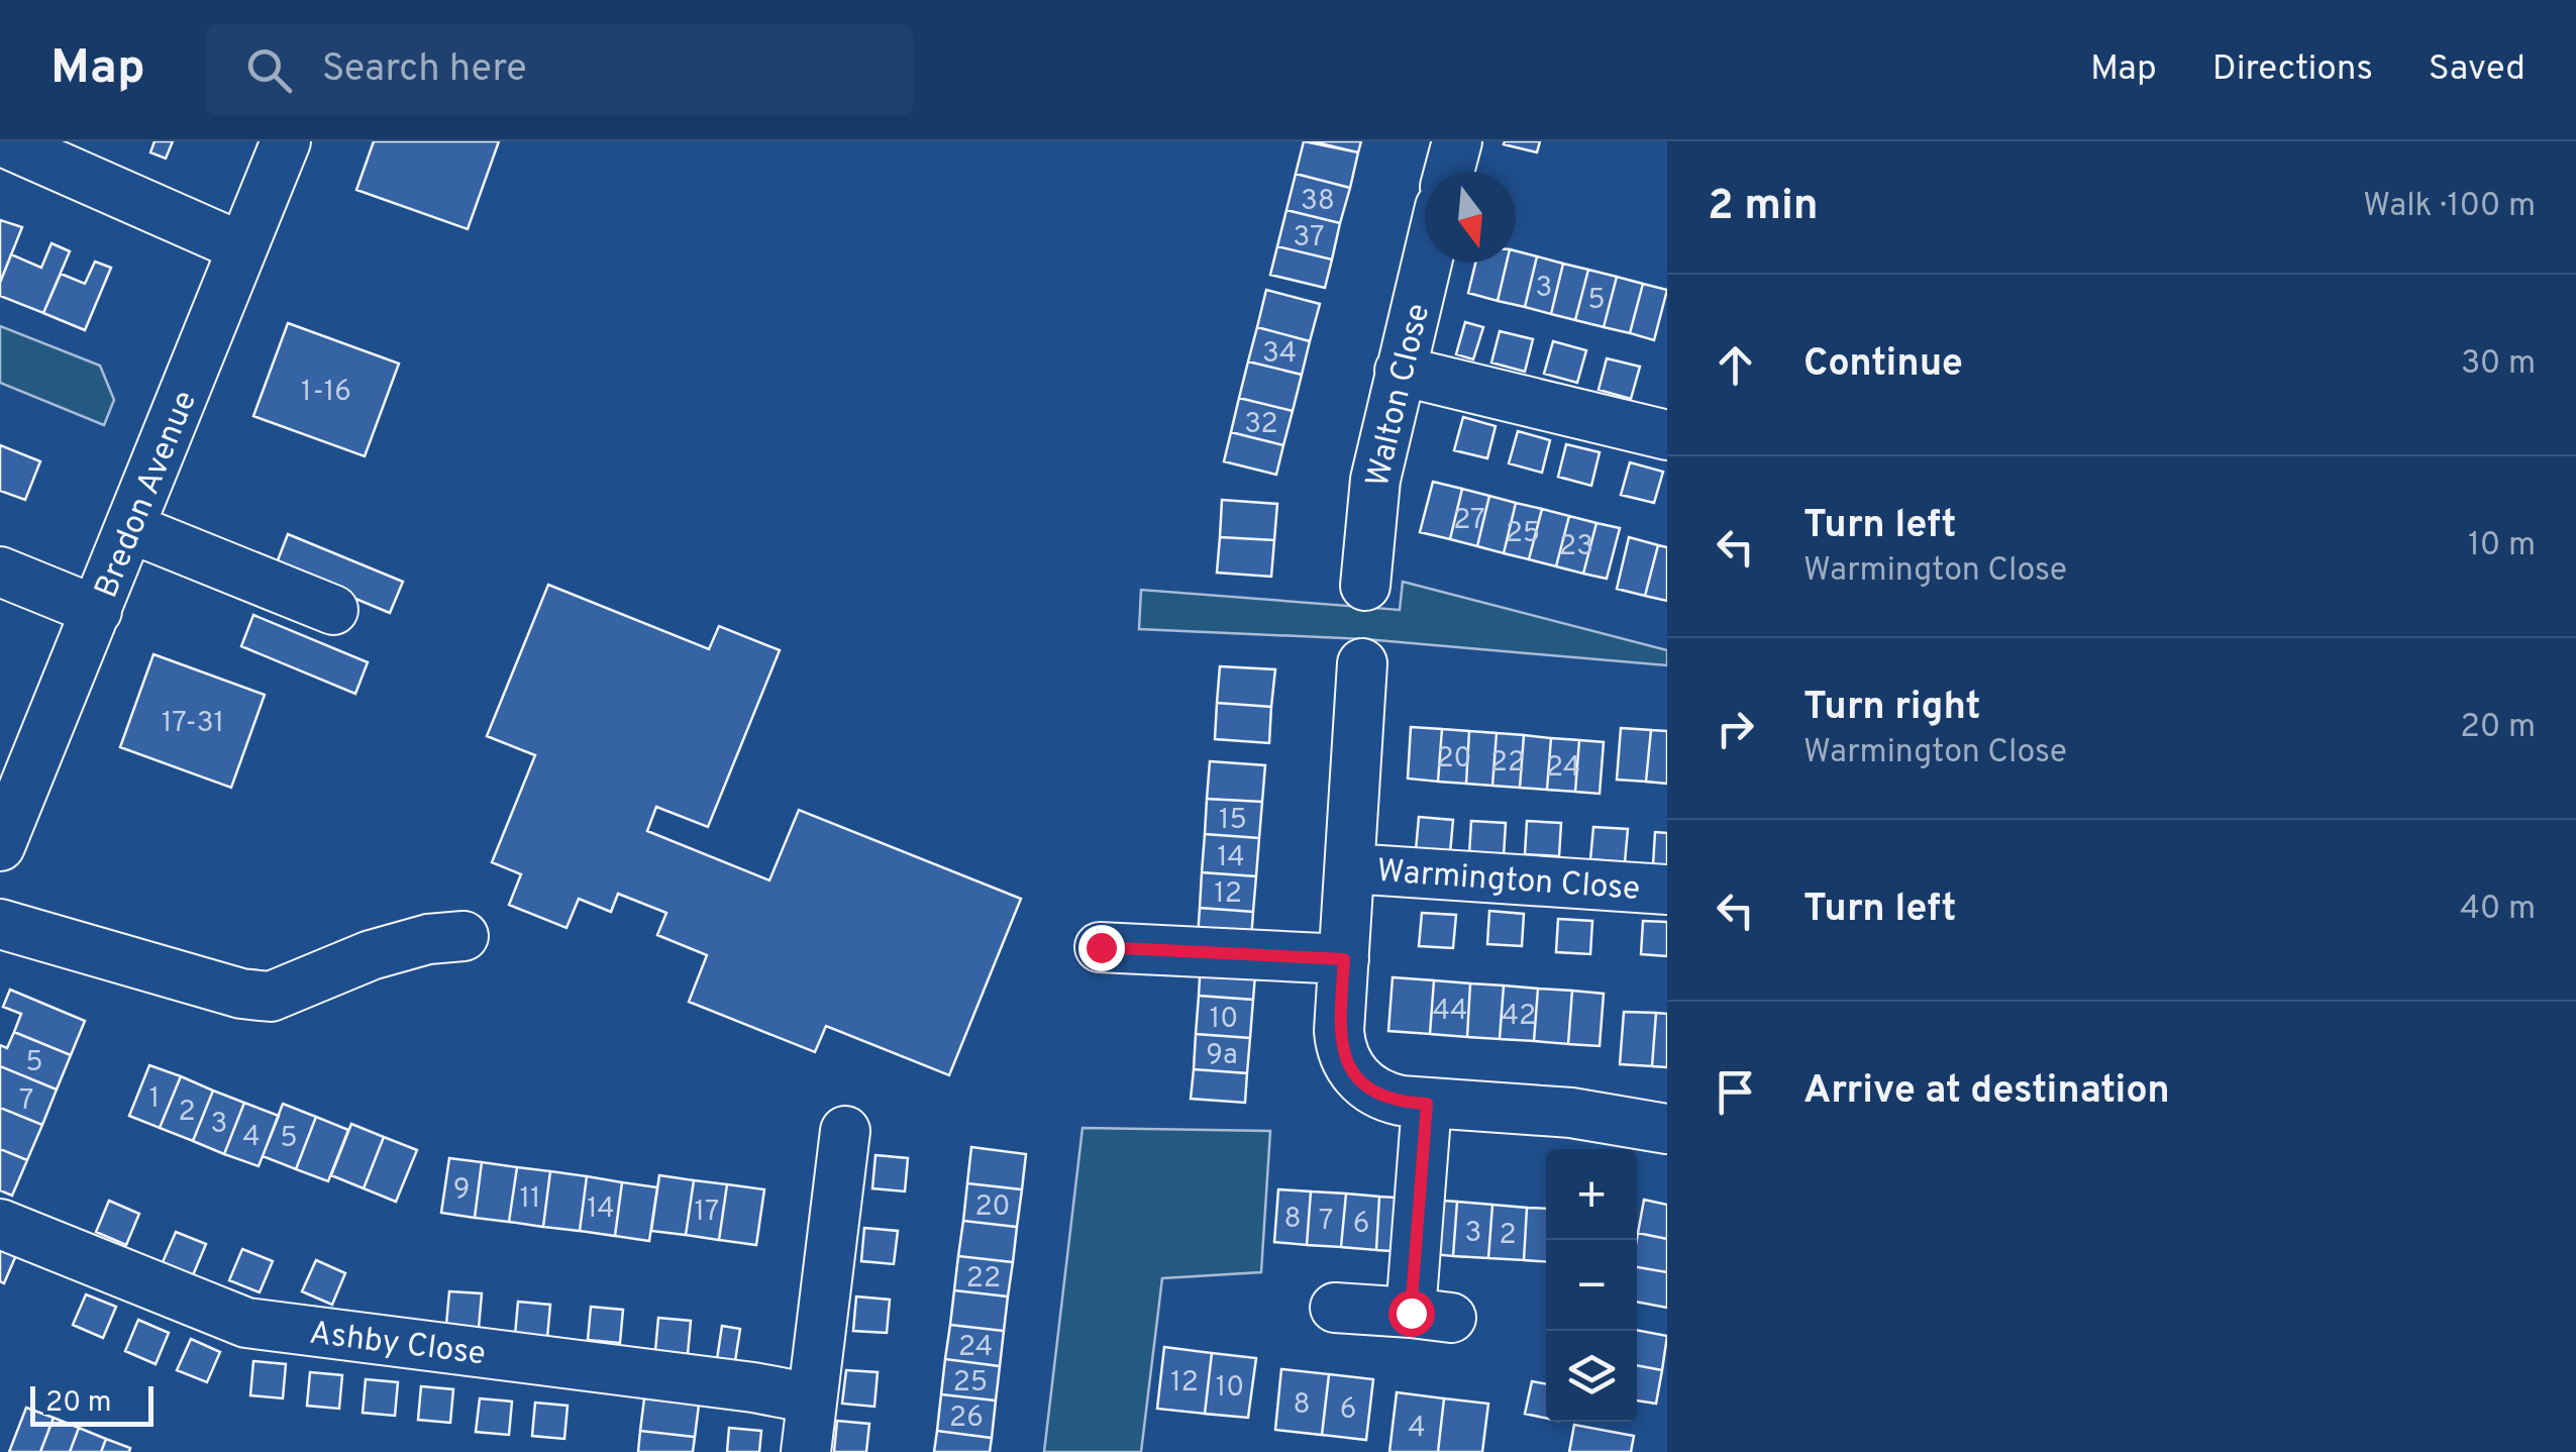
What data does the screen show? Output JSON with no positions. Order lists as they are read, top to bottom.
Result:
{
  "streets": {
    "street": [
      "Walton Close",
      "Bredon Avenue",
      "Warmington Close",
      "Ashby Close"
    ]
  },
  "house_numbers": [
    "38",
    "37",
    "3",
    "5",
    "34",
    "1-16",
    "32",
    "27",
    "25",
    "23",
    "17-31",
    "20",
    "22",
    "24",
    "15",
    "14",
    "12",
    "44",
    "42",
    "10",
    "9a",
    "5",
    "1",
    "7",
    "2",
    "3",
    "4",
    "5",
    "9",
    "11",
    "20",
    "14",
    "17",
    "8",
    "7",
    "6",
    "3",
    "2",
    "22",
    "24",
    "25",
    "12",
    "10",
    "8",
    "6",
    "26",
    "4"
  ],
  "scale_bar": "20 m",
  "north": "bottom",
  "page": {
    "header": "Map",
    "search": "Search here",
    "nav": ["Map", "Directions", "Saved"],
    "heading": ["2 min", "Walk · 100 m"],
    "list": [
      ["Continue", "30 m"],
      ["Turn left", "Warmington Close", "10 m"],
      ["Turn right", "Warmington Close", "20 m"],
      ["Turn left", "40 m"],
      "Arrive at destination"
    ],
    "map_buttons": ["+", "−"],
    "scale": "20 m"
  }
}
